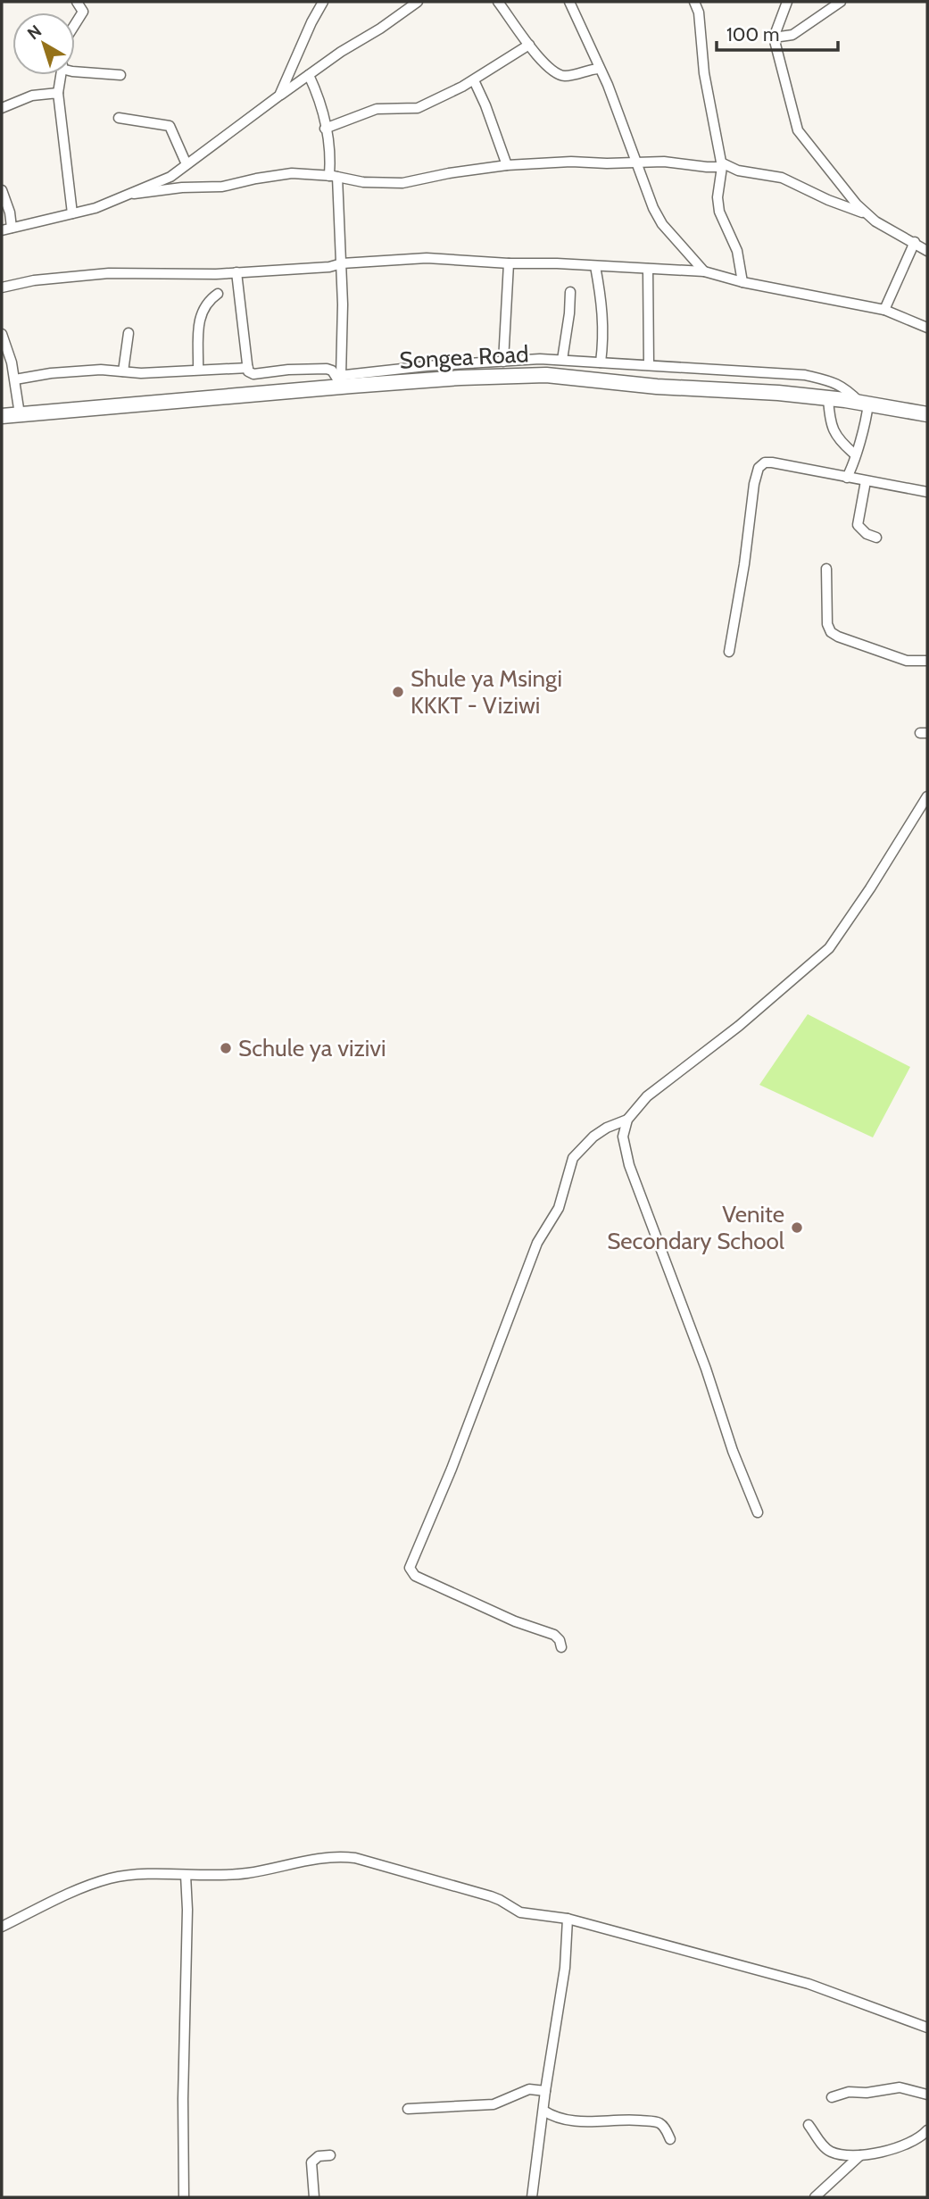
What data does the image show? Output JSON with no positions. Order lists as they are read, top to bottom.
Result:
{
  "streets": {
    "highway": ["Songea Road"]
  },
  "places": ["Shule ya Msingi KKKT - Viziwi", "Schule ya vizivi", "Venite Secondary School"],
  "scale_bar": "100 m",
  "north": "top left"
}
